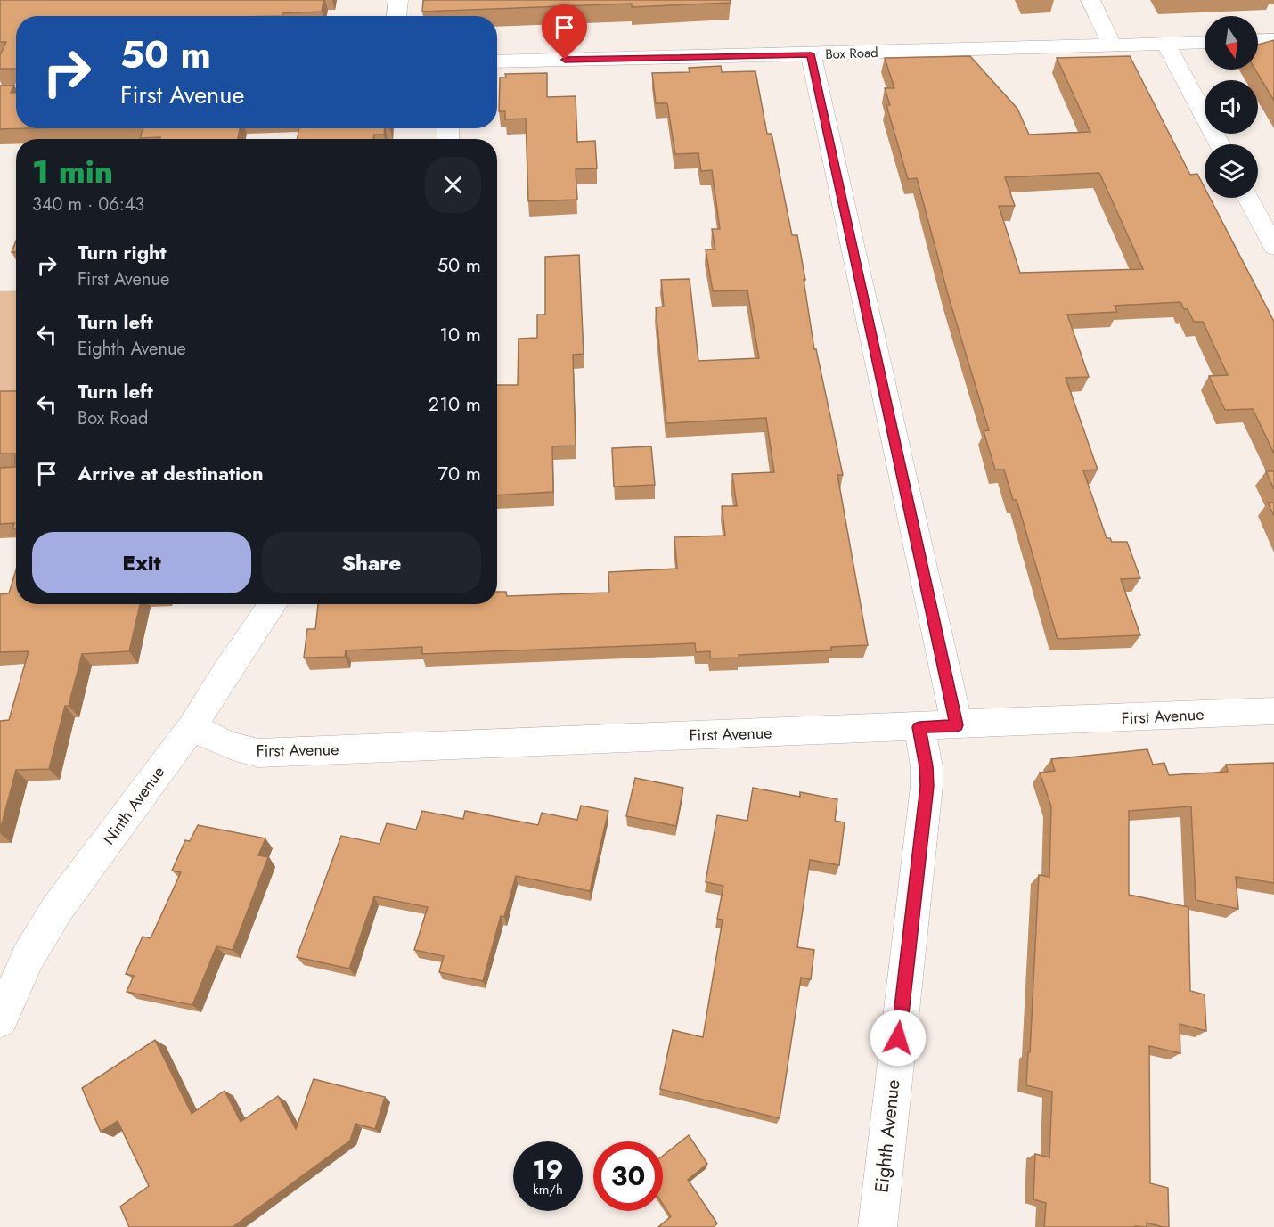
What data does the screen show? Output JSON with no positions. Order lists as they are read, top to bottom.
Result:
{
  "streets": {
    "street": [
      "Box Road",
      "First Avenue",
      "Ninth Avenue",
      "Eighth Avenue"
    ]
  },
  "crossings": [
    ["First Avenue", "Ninth Avenue"],
    ["First Avenue", "Eighth Avenue"]
  ],
  "north": "bottom",
  "page": {
    "turn": ["50 m", "First Avenue"],
    "heading": ["1 min", "340 m · 06:43"],
    "list": [
      {
        "name": "Turn right",
        "note": "First Avenue",
        "value": "50 m"
      },
      {
        "name": "Turn left",
        "note": "Eighth Avenue",
        "value": "10 m"
      },
      {
        "name": "Turn left",
        "note": "Box Road",
        "value": "210 m"
      },
      {
        "name": "Arrive at destination",
        "value": "70 m"
      }
    ],
    "buttons": ["Exit", "Share"],
    "speed": "19 km/h",
    "limit": "30"
  }
}
